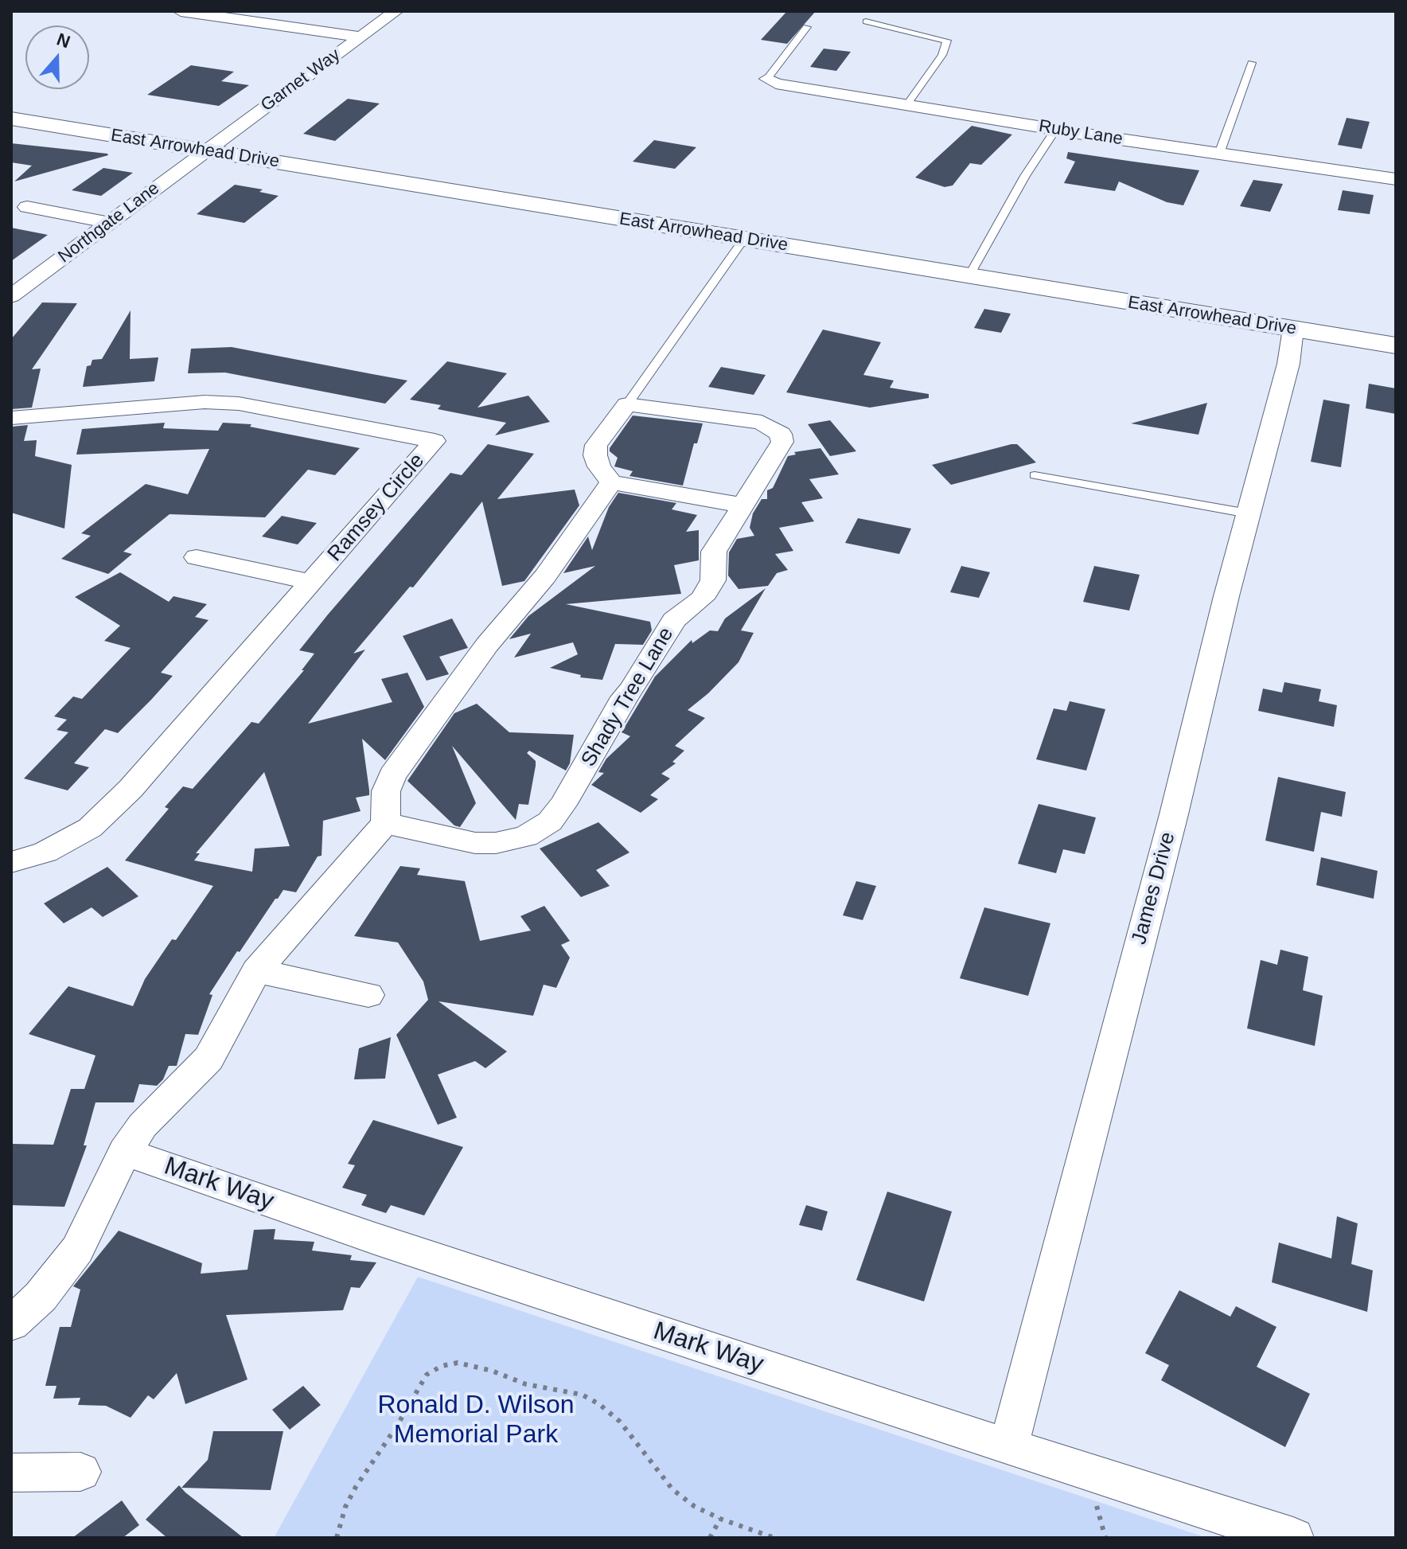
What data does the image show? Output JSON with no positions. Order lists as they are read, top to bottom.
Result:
{
  "streets": {
    "street": [
      "Garnet Way",
      "Ruby Lane",
      "East Arrowhead Drive",
      "Northgate Lane",
      "Ramsey Circle",
      "Shady Tree Lane",
      "James Drive",
      "Mark Way"
    ]
  },
  "crossings": [
    ["Garnet Way", "East Arrowhead Drive"],
    ["Garnet Way", "Northgate Lane"],
    ["East Arrowhead Drive", "Northgate Lane"],
    ["East Arrowhead Drive", "James Drive"],
    ["James Drive", "Mark Way"]
  ],
  "parks": ["Ronald D. Wilson Memorial Park"],
  "north": "top"
}
